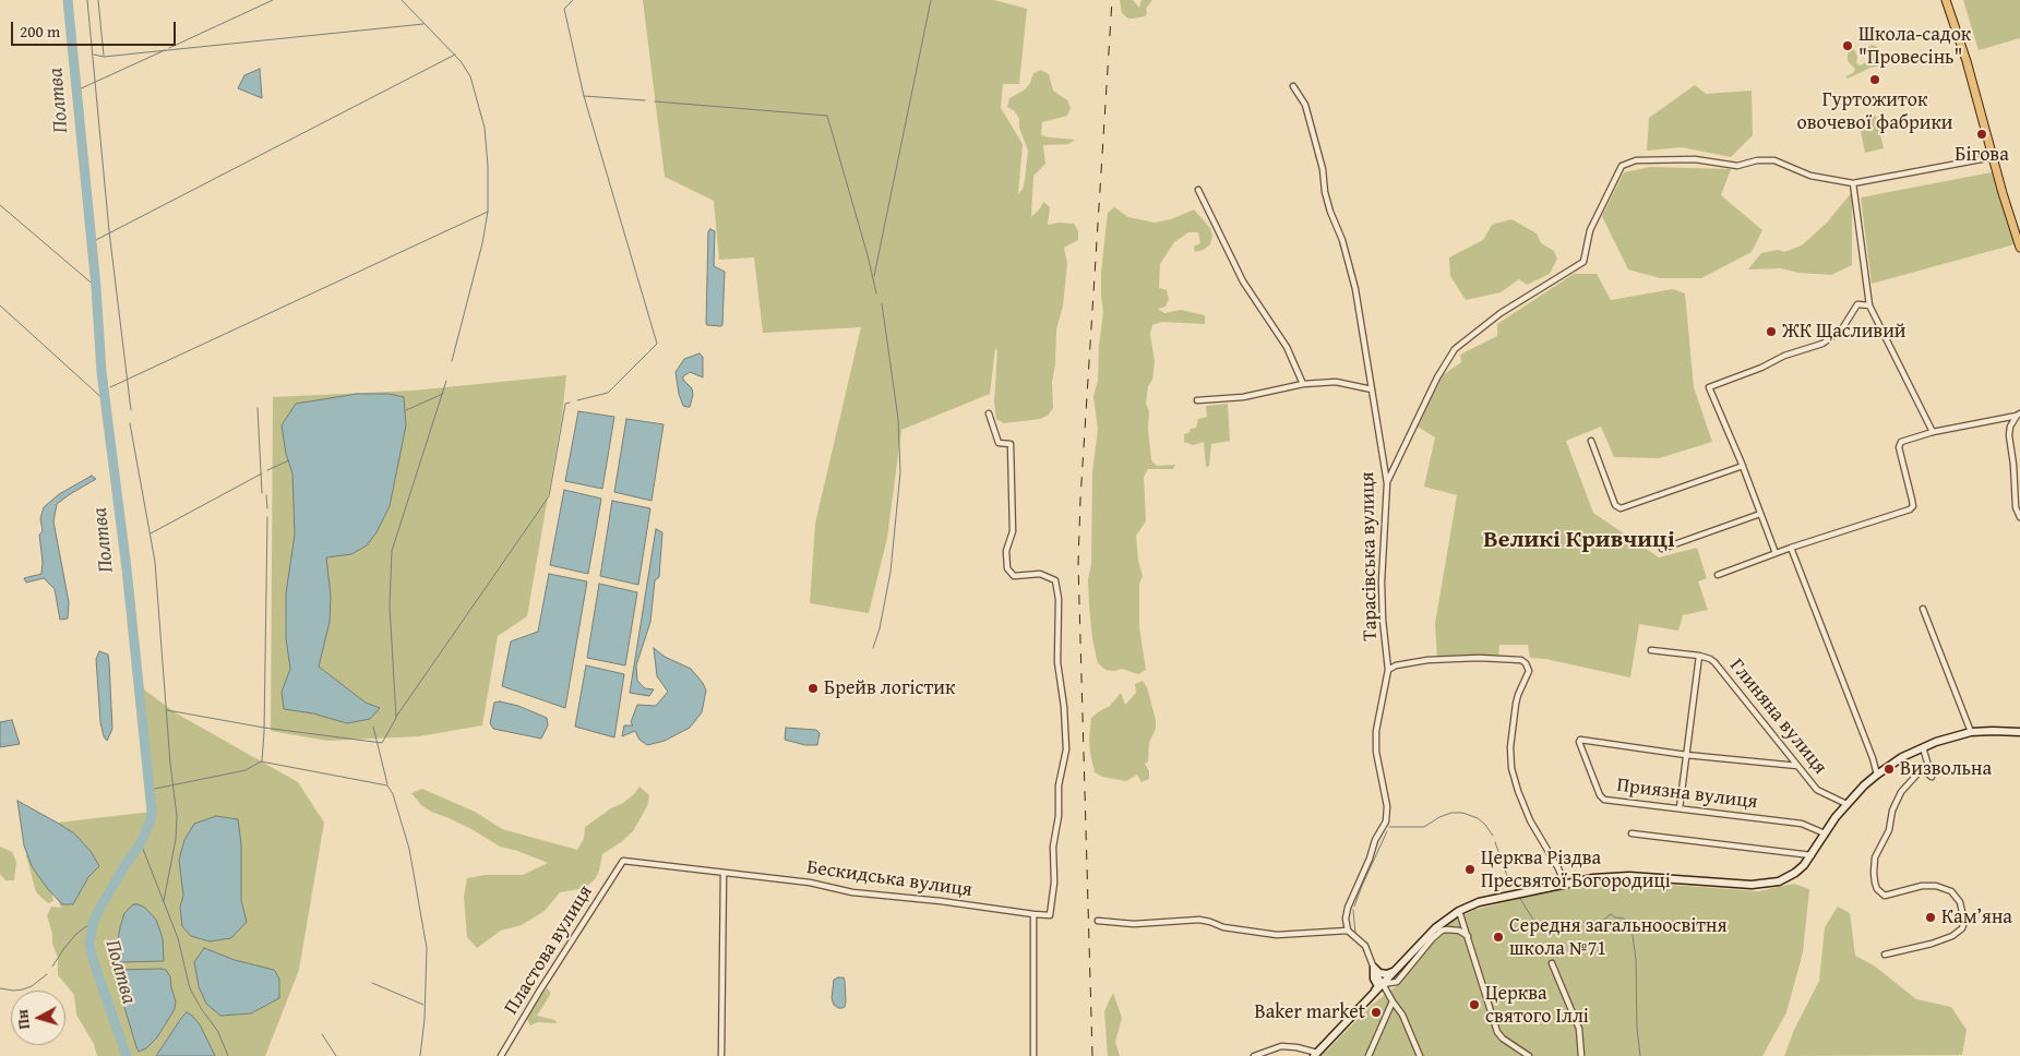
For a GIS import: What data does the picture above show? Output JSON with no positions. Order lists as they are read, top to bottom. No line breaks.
{"streets":{"street":["Тарасівська вулиця","Глиняна вулиця","Приязна вулиця","Бескидська вулиця","Пластова вулиця"]},"crossings":[["Бескидська вулиця","Пластова вулиця"]],"districts":["Великі Кривчиці"],"water":["Полтва"],"places":["Школа-садок \"Провесінь\"","Гуртожиток овочевої фабрики","Бігова","ЖК Щасливий","Брейв логістик","Визвольна","Церква Різдва Пресвятої Богородиці","Кам’яна","Середня загальноосвітня школа №71","Церква святого Іллі","Baker market"],"scale_bar":"200 m","north":"left"}
